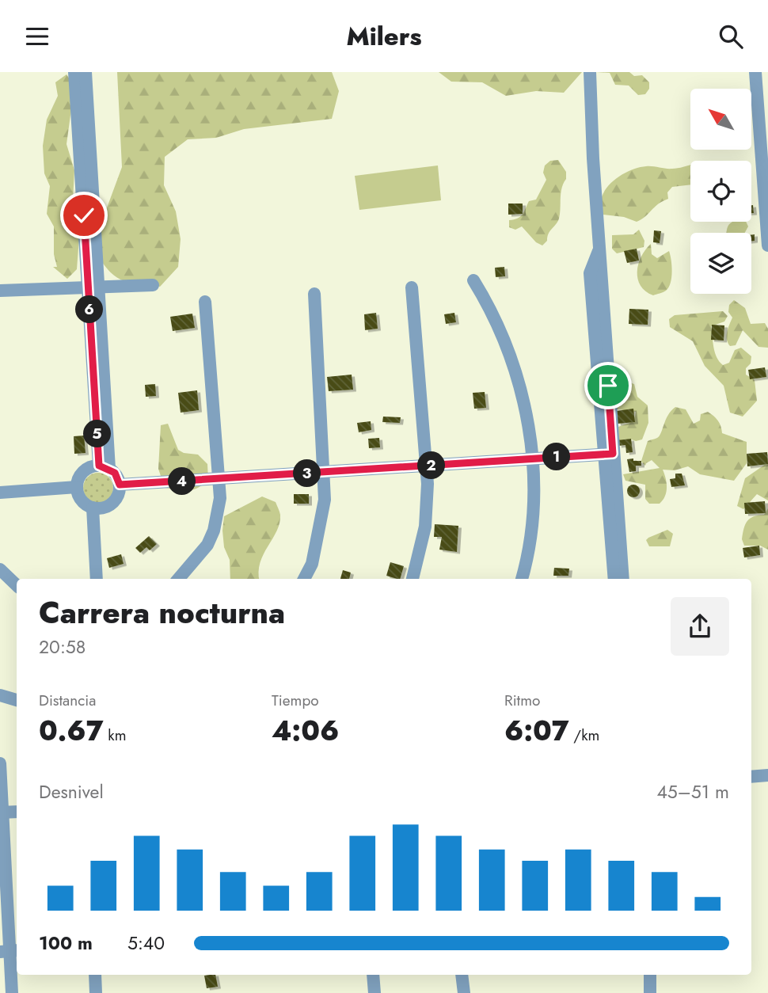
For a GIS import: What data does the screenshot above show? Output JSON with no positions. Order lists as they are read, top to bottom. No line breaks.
{"north":"top left","page":{"header":"Milers","pins":["6","5","1","2","3","4"],"heading":["Carrera nocturna","20:58"],"stats":[["Distancia","0.67 km"],["Tiempo","4:06"],["Ritmo","6:07 /km"]],"chart":["Desnivel","45–51 m"],"list":[{"name":"100 m","note":"5:40"}]}}
